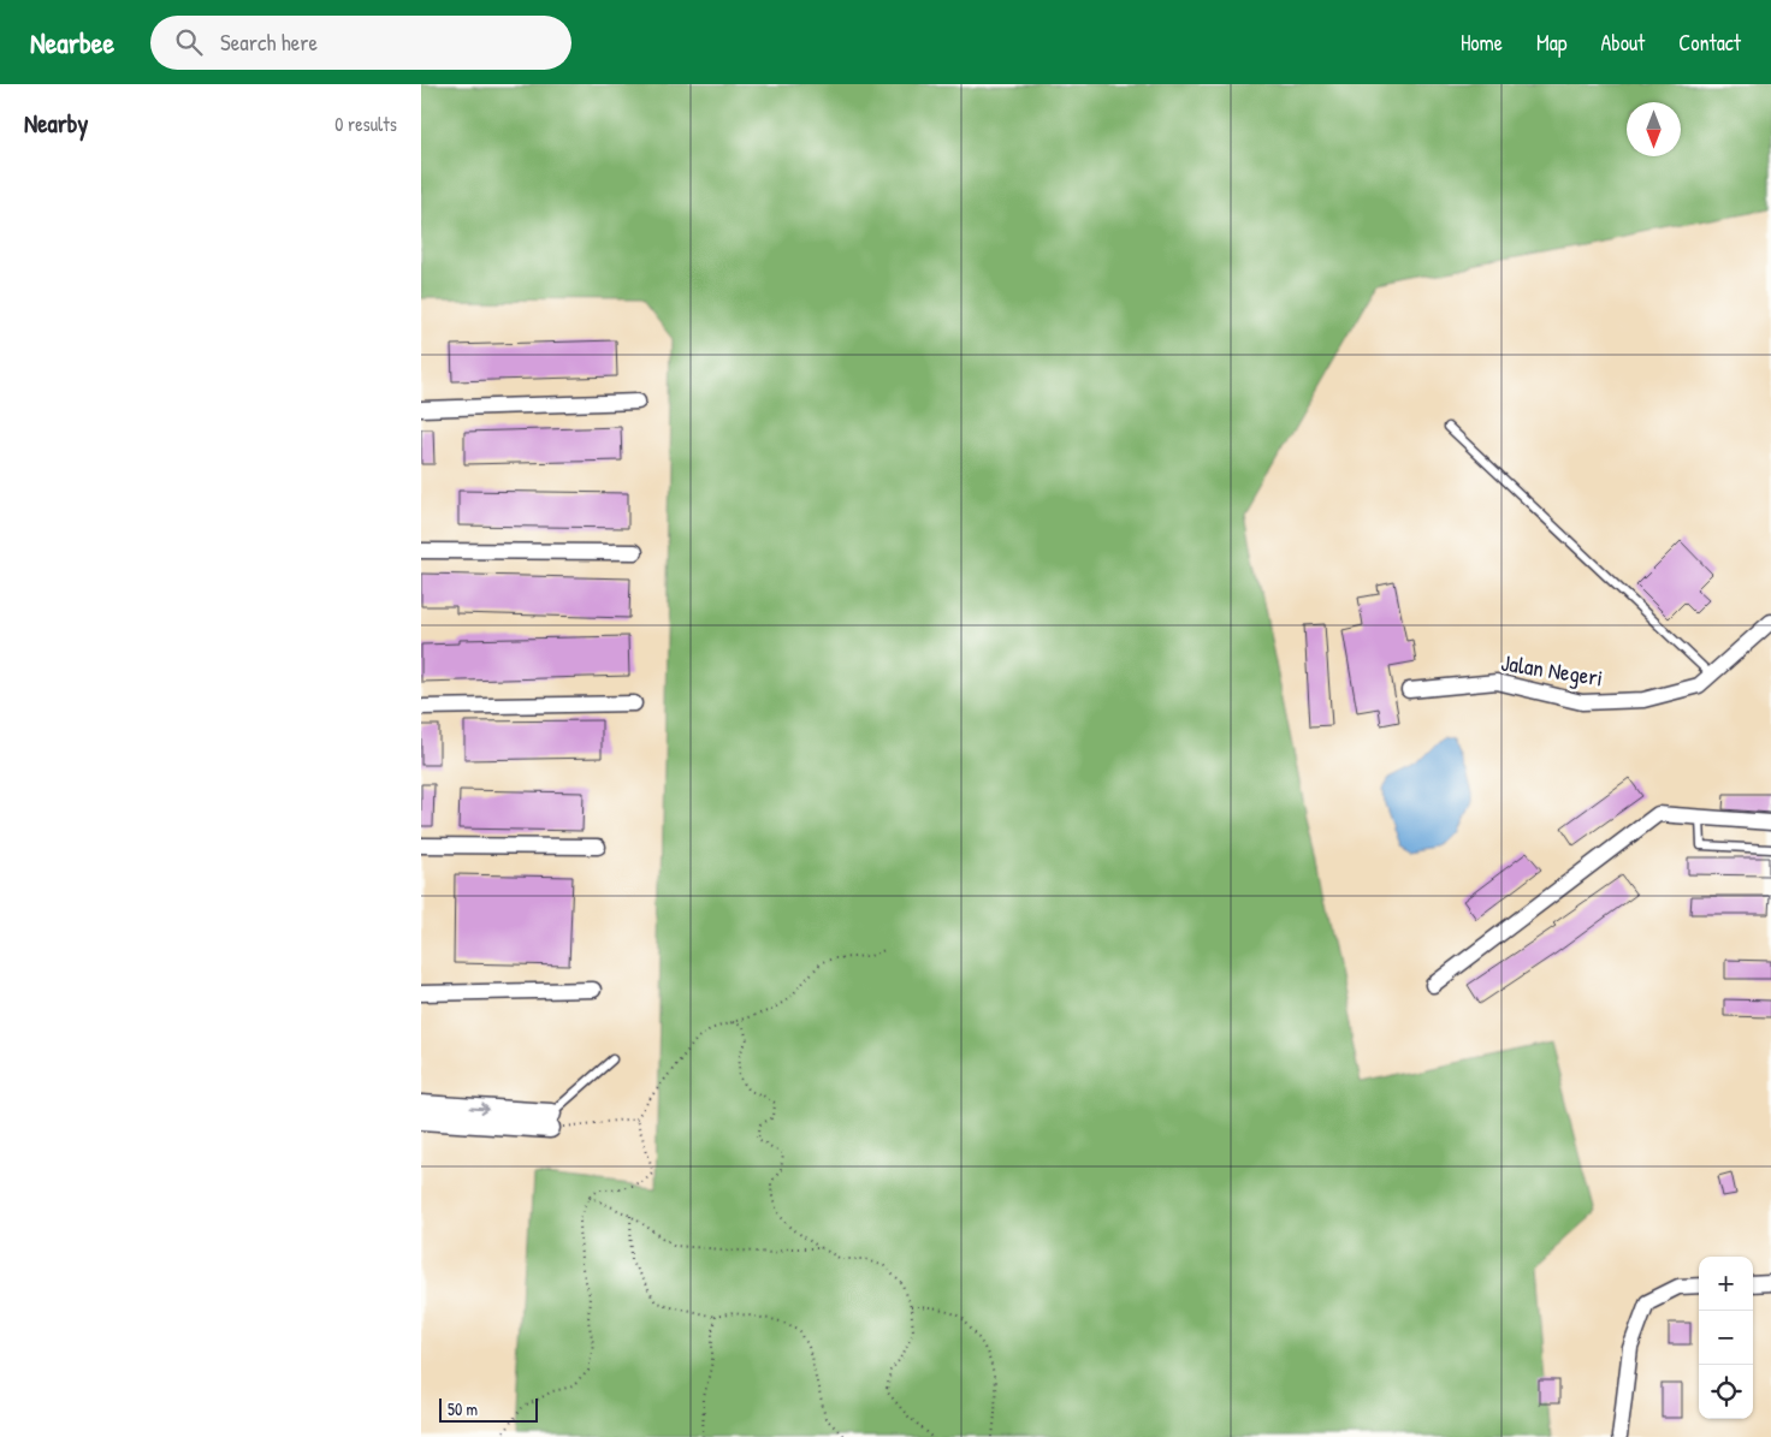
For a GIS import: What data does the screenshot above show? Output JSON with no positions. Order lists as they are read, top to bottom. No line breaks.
{"streets":{"street":["Jalan Negeri"]},"scale_bar":"50 m","north":"bottom","page":{"header":"Nearbee","search":"Search here","nav":["Home","Map","About","Contact"],"heading":["Nearby","0 results"],"map_buttons":["+","−"],"scale":"50 m"}}
